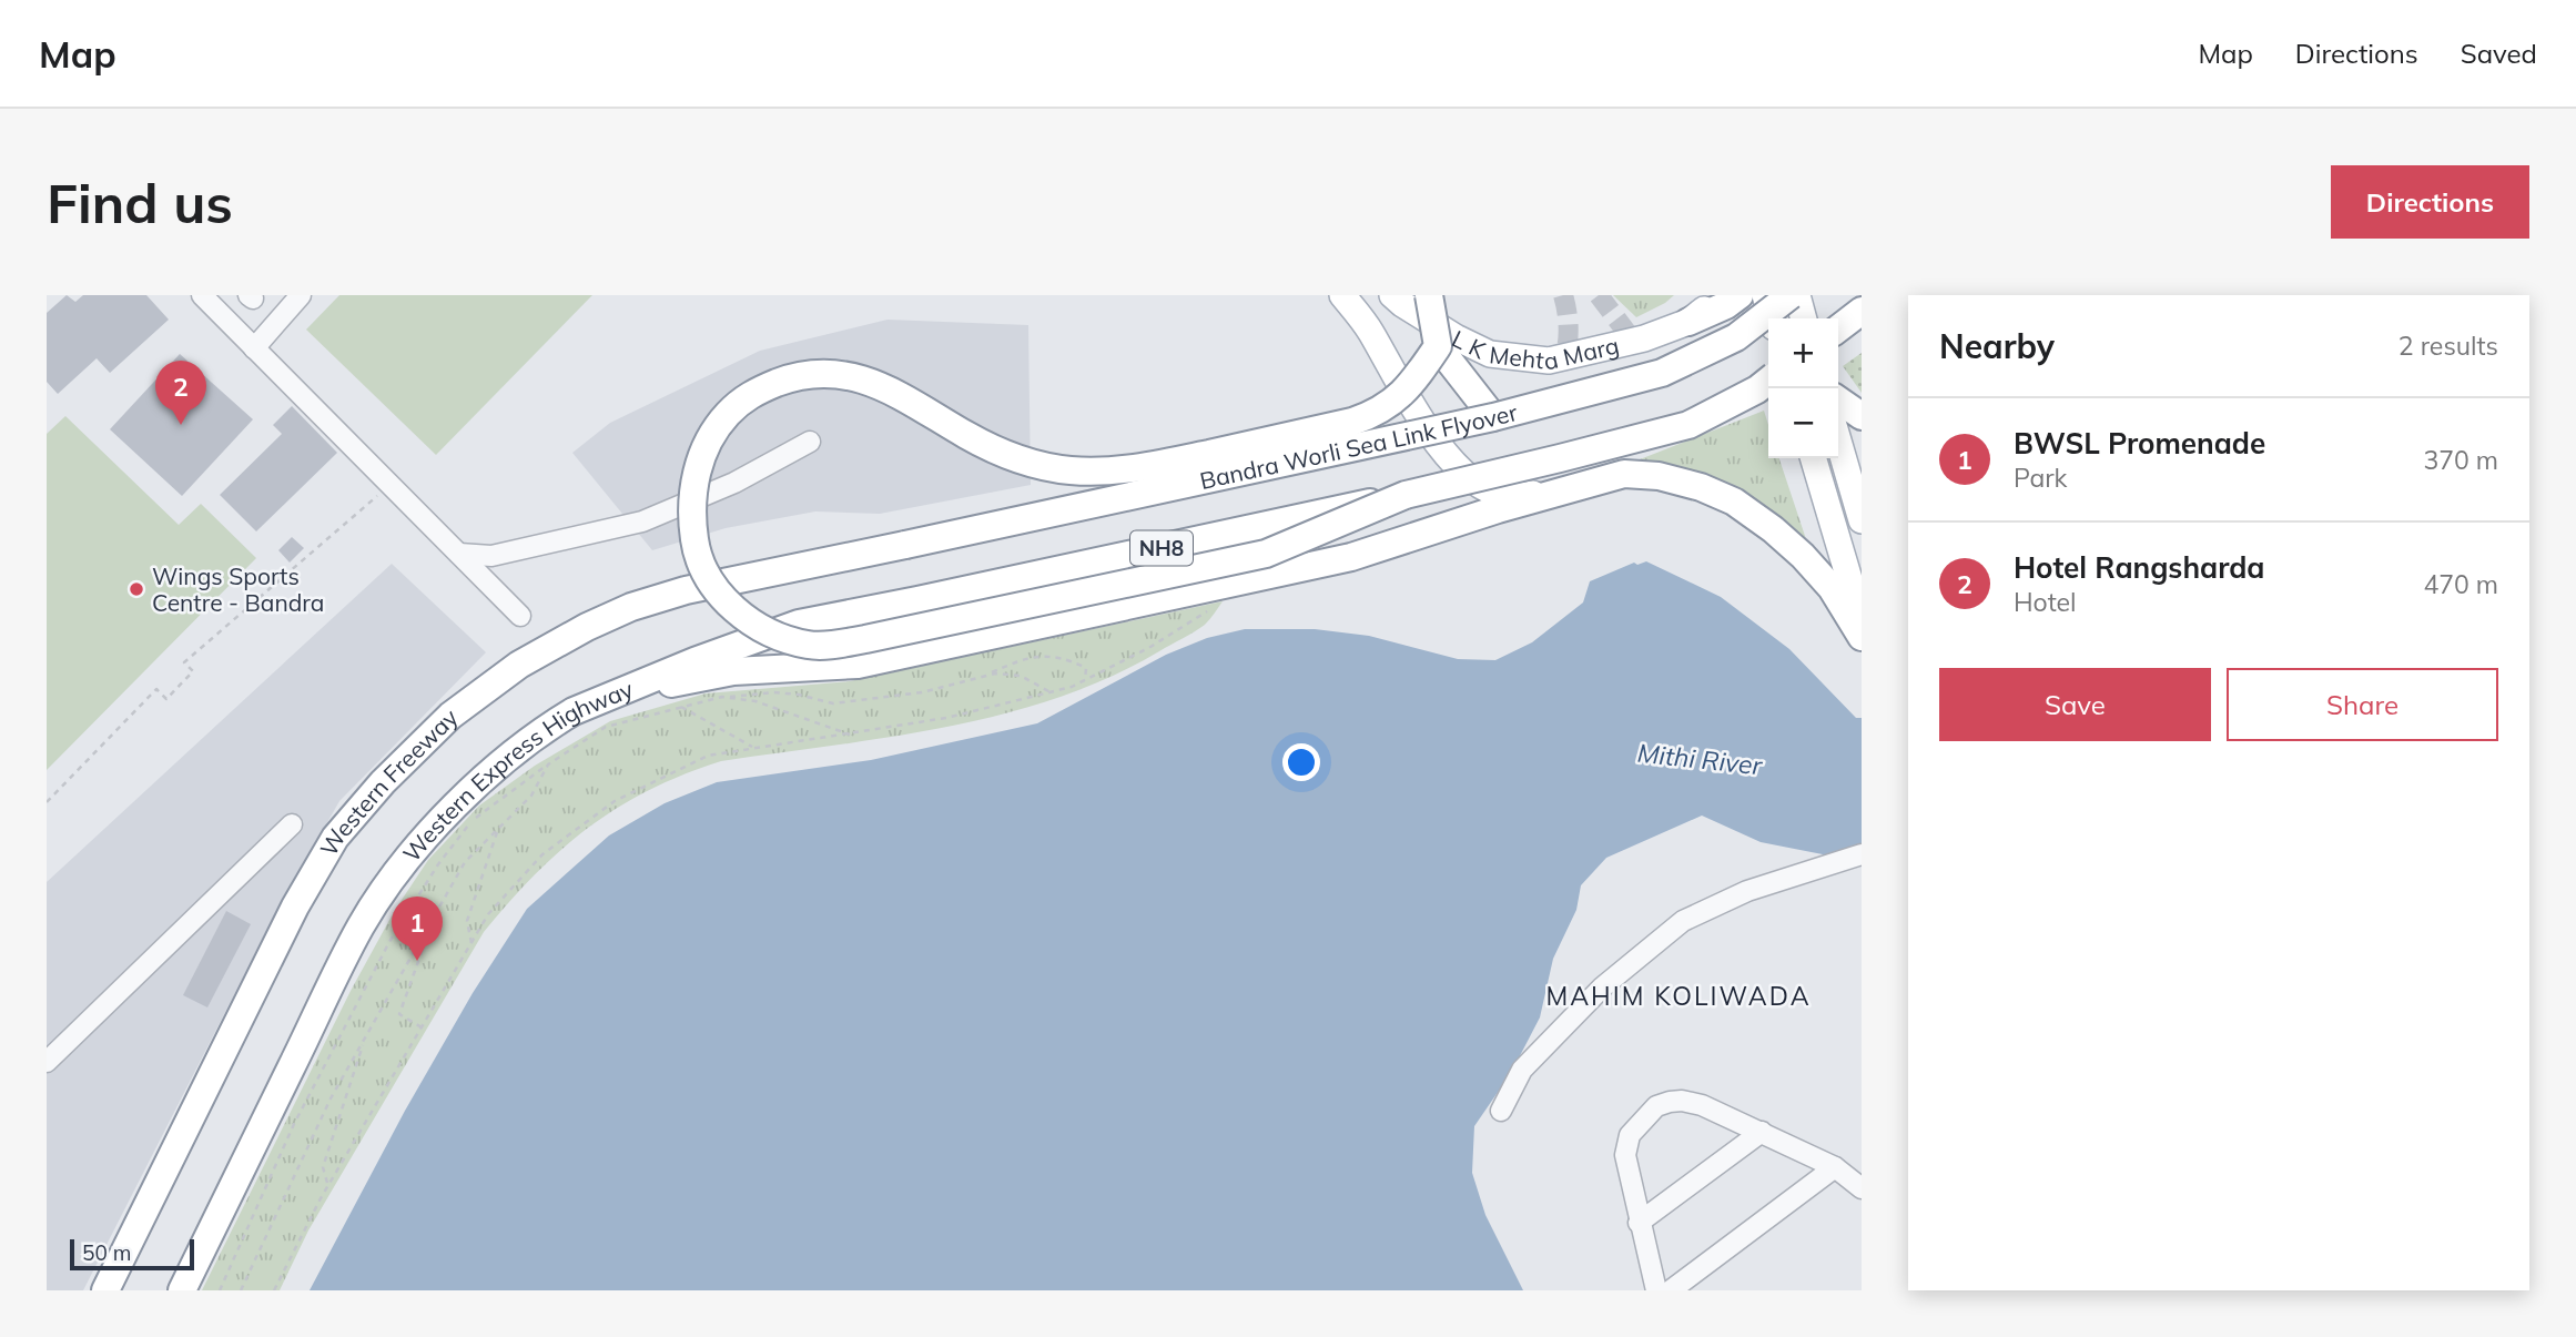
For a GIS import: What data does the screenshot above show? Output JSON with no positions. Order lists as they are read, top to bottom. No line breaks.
{"streets":{"highway":["Bandra Worli Sea Link Flyover","NH8","Western Express Highway","Western Freeway"],"main road":["L K Mehta Marg"]},"crossings":[["Bandra Worli Sea Link Flyover","Western Freeway"]],"districts":["MAHIM KOLIWADA"],"water":["Mithi River"],"places":["Wings Sports Centre - Bandra"],"scale_bar":"50 m","page":{"header":"Map","nav":["Map","Directions","Saved"],"buttons":["Directions",["Save","Share"]],"title":"Find us","heading":["Nearby","2 results"],"map_buttons":["+","−"],"pins":["2","1"],"list":[{"mark":"1","name":"BWSL Promenade","note":"Park","value":"370 m"},{"mark":"2","name":"Hotel Rangsharda","note":"Hotel","value":"470 m"}],"scale":"50 m"}}
